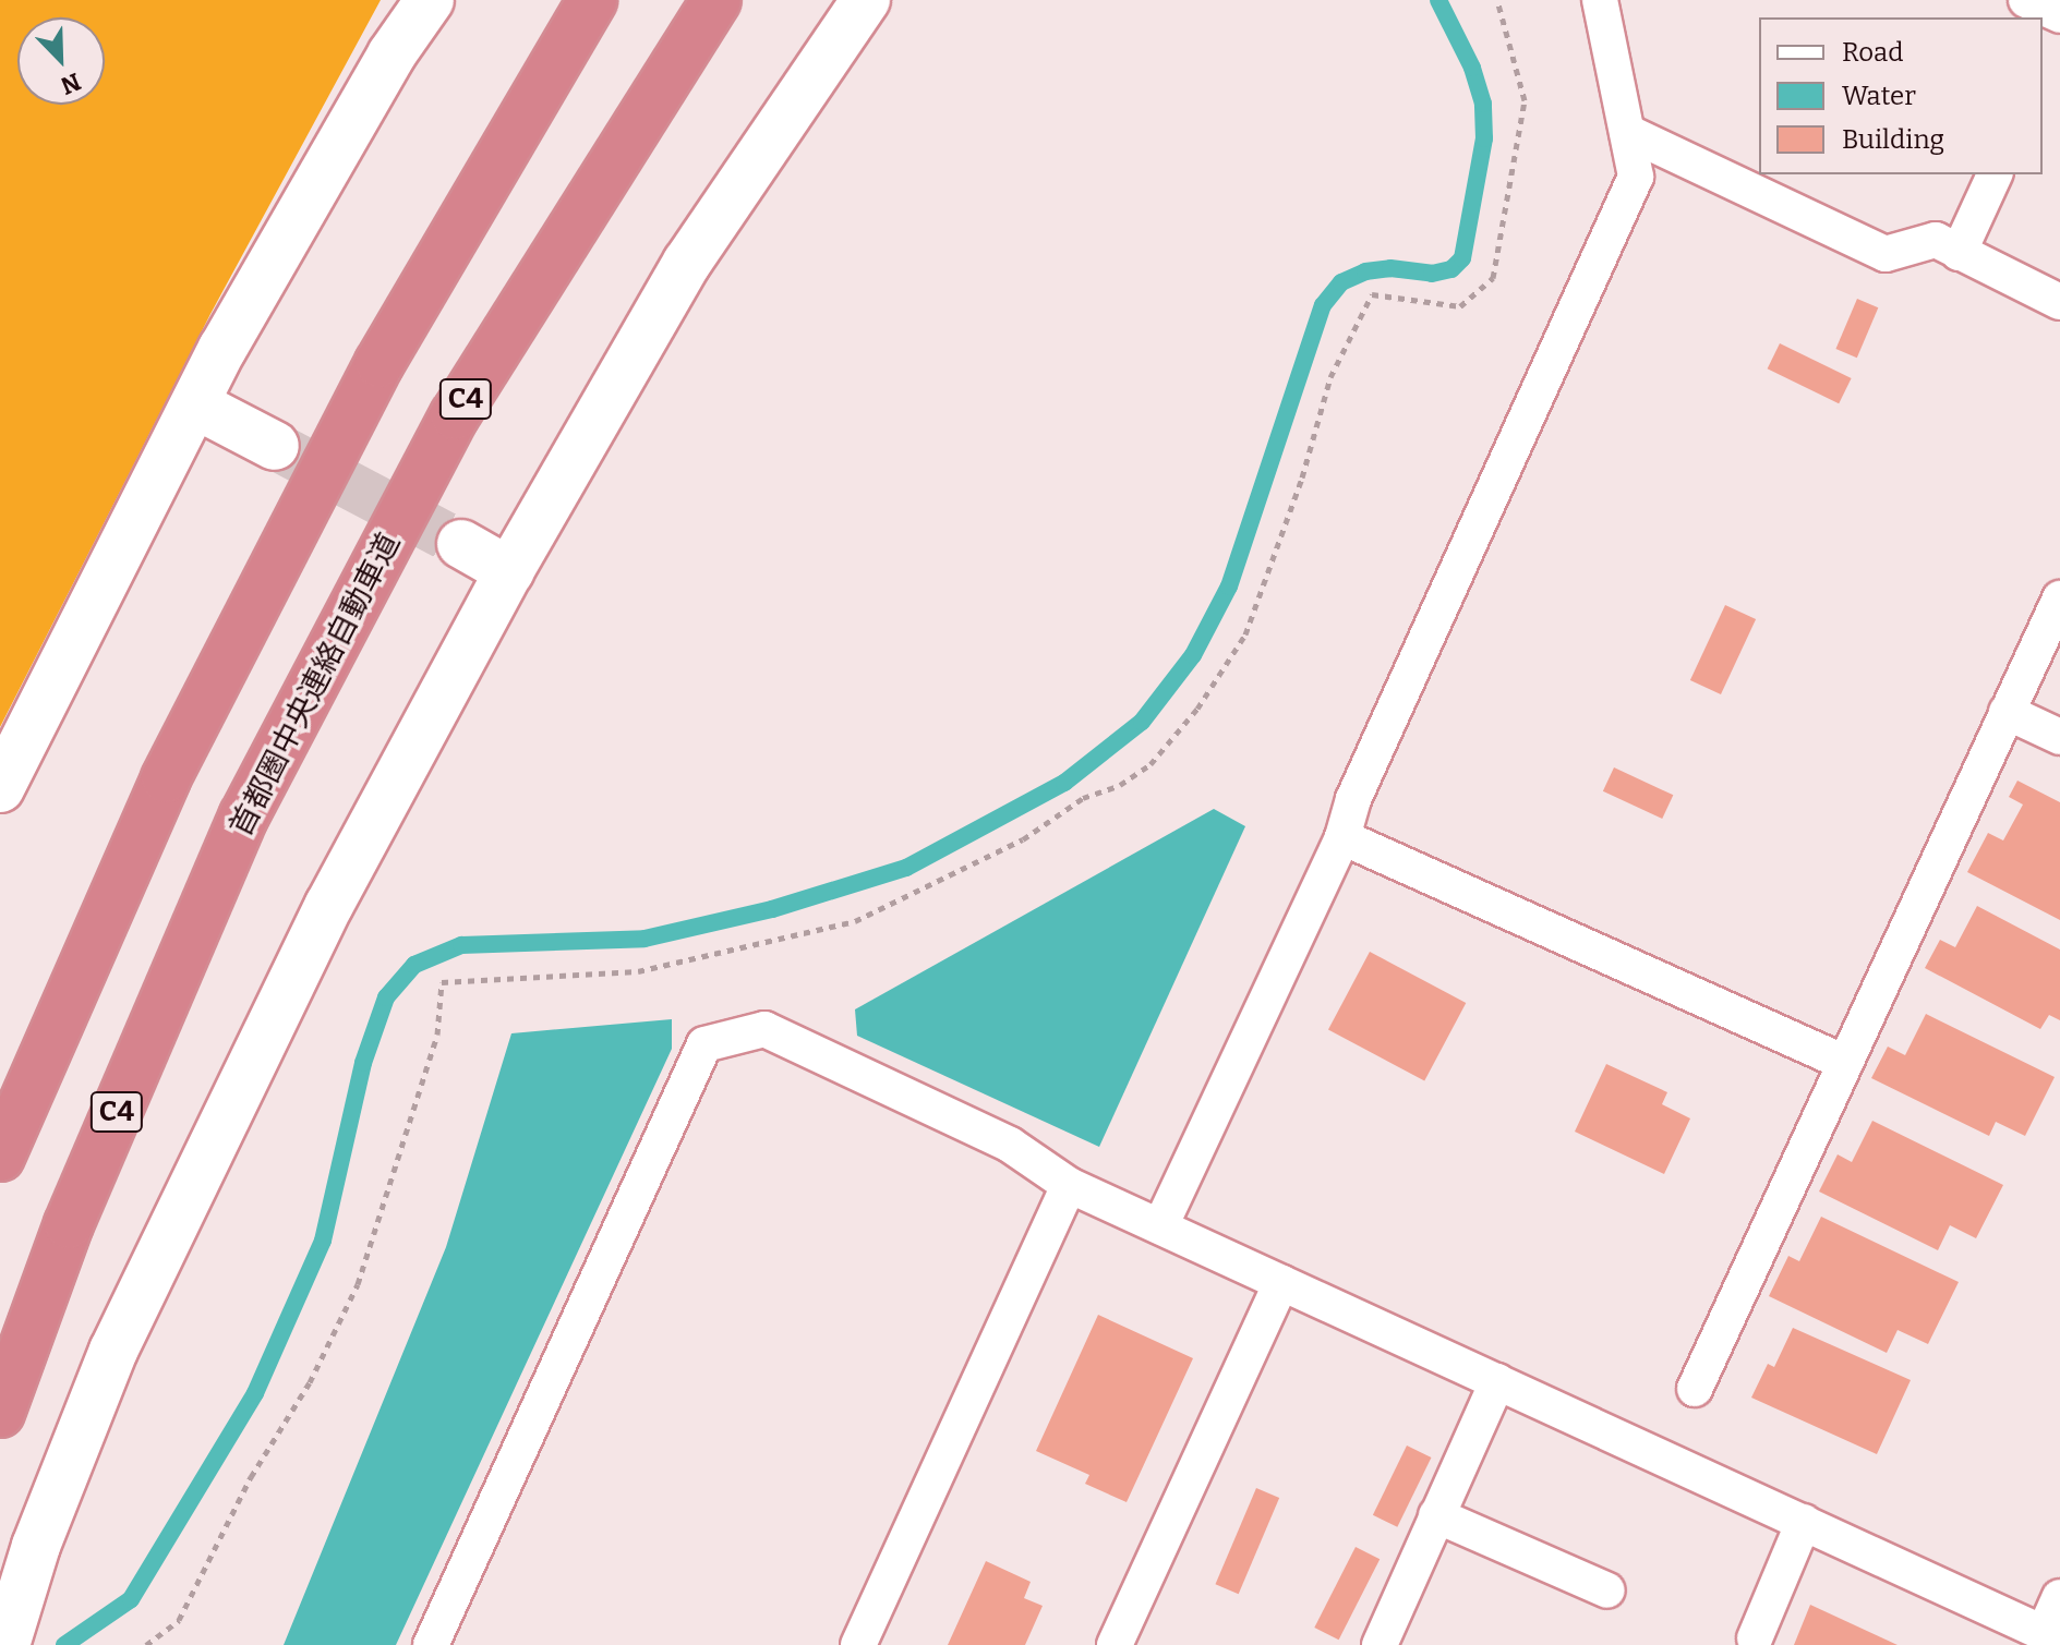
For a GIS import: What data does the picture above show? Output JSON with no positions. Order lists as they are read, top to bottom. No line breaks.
{"streets":{"highway":["C4","首都圏中央連絡自動車道"]},"legend":["Road","Water","Building"],"north":"bottom right"}
